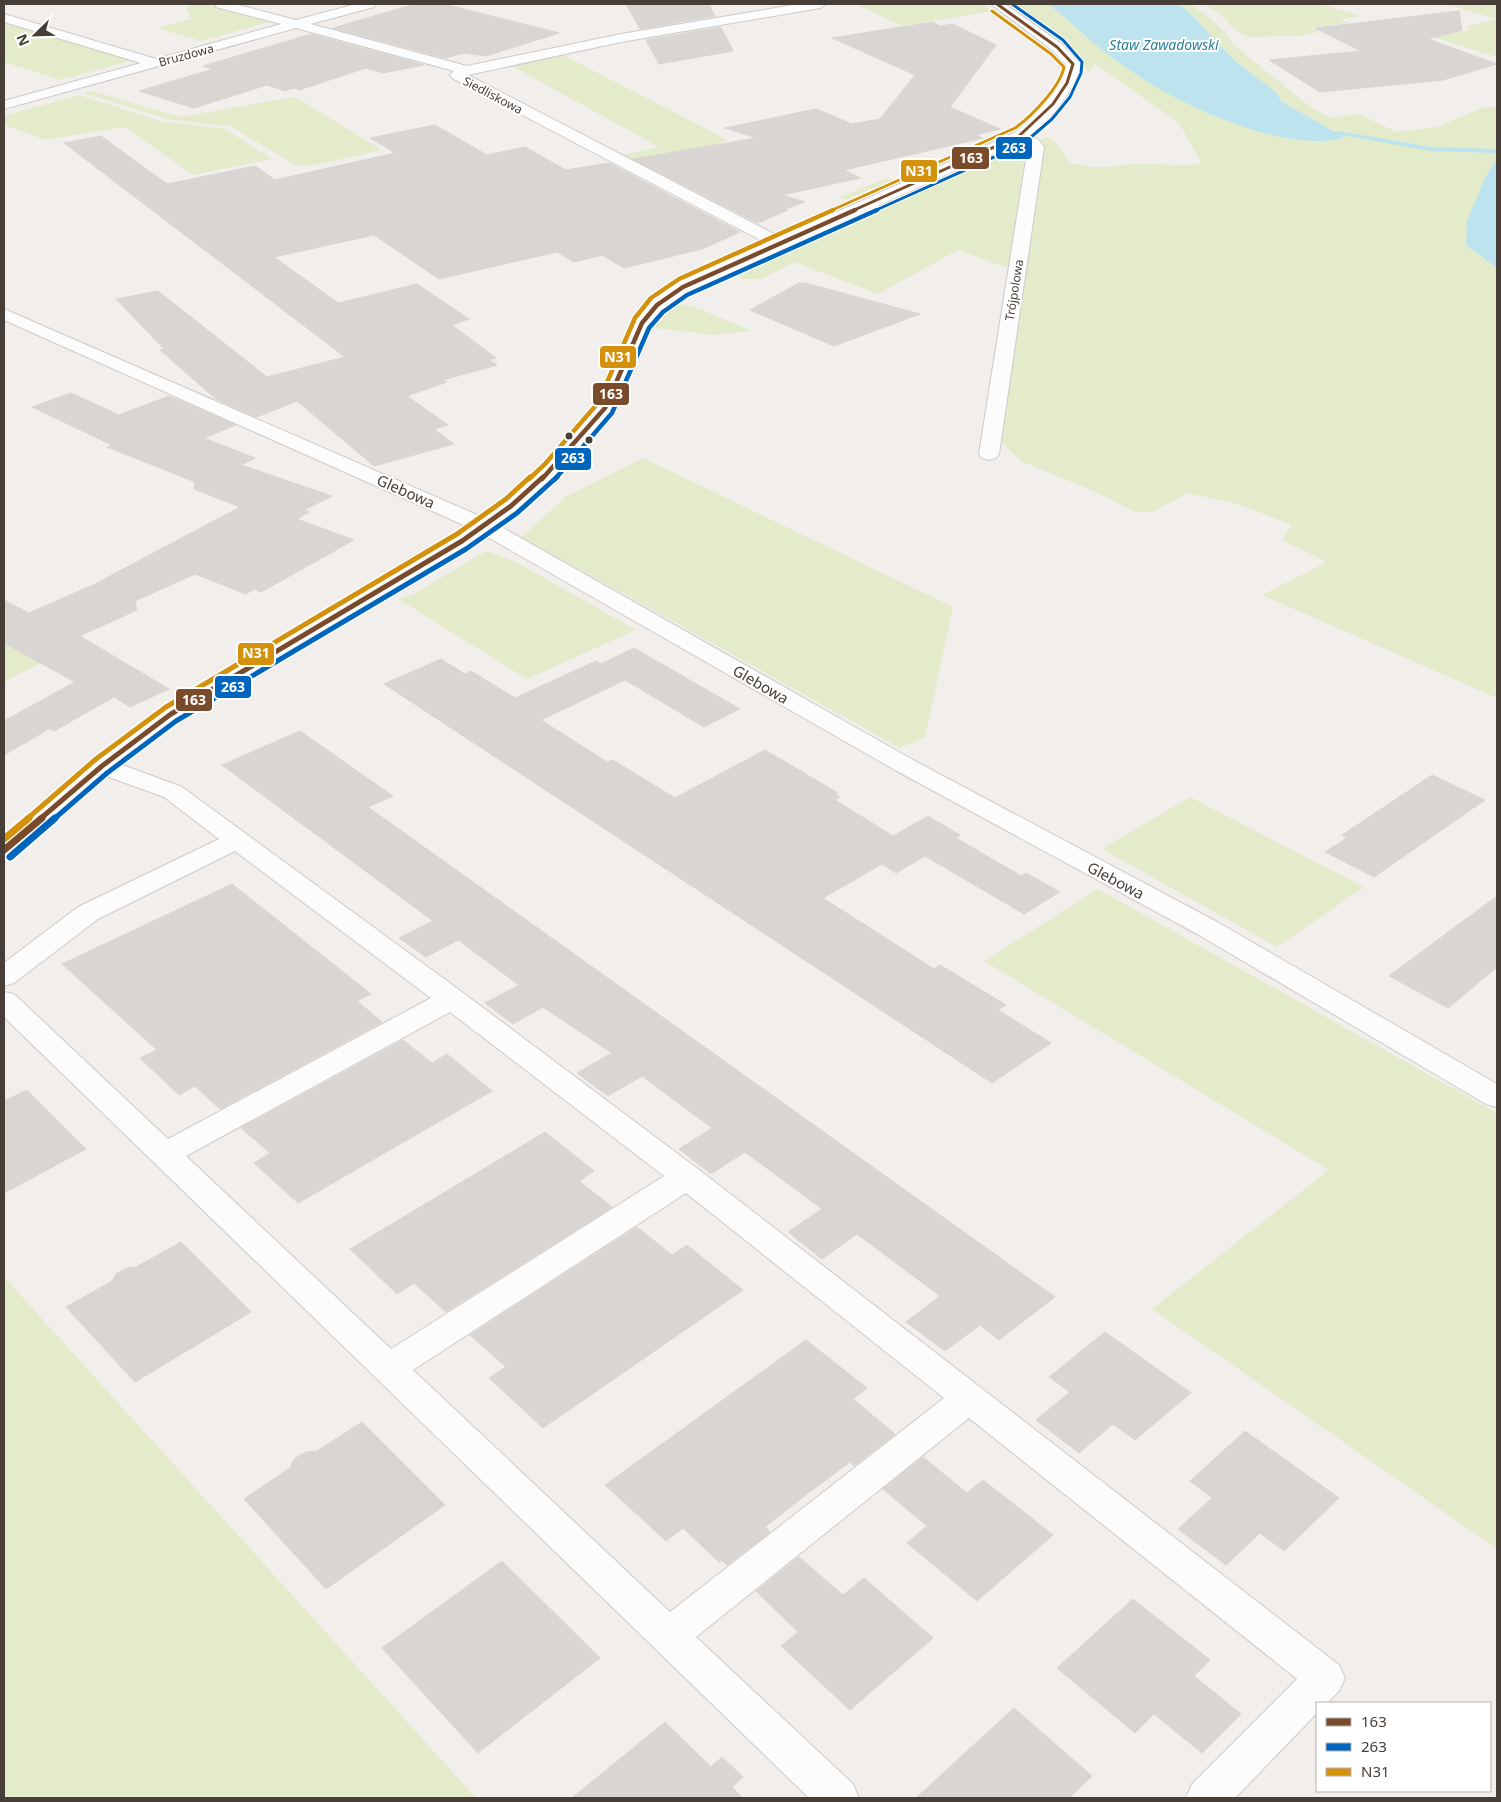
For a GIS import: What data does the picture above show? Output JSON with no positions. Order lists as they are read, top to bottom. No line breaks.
{"streets":{"street":["Bruzdowa","Siedliskowa","Trójpolowa","Glebowa"]},"water":["Staw Zawadowski"],"lines":["transit line 163","transit line 263","transit line N31"],"legend":["163","263","N31"],"north":"bottom left"}
